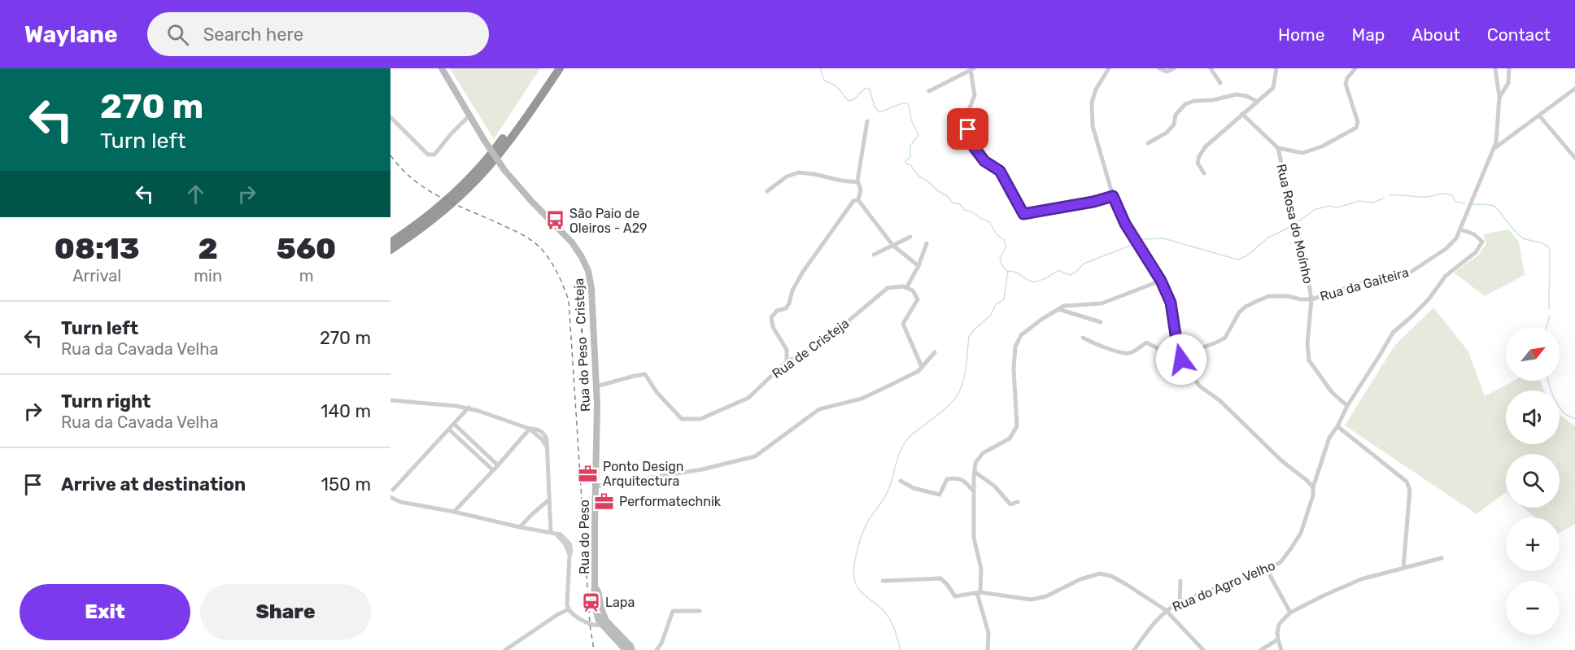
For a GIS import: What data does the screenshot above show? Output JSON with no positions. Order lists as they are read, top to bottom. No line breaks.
{"streets":{"main road":["Rua do Peso - Cristeja","Rua do Peso"],"street":["Rua Rosa do Moínho","Rua da Gaiteira","Rua de Cristeja","Rua do Agro Velho"]},"crossings":[["Rua Rosa do Moínho","Rua da Gaiteira"],["Rua Rosa do Moínho","Rua do Agro Velho"],["Rua da Gaiteira","Rua do Agro Velho"],["Rua do Peso - Cristeja","Rua de Cristeja"],["Rua do Peso - Cristeja","Rua do Peso"]],"places":{"bus stop":["São Paio de Oleiros - A29"],"office":["Ponto Design Arquitectura","Performatechnik"],"station":["Lapa"]},"north":"top right","page":{"header":"Waylane","search":"Search here","nav":["Home","Map","About","Contact"],"turn":["270 m","Turn left"],"eta":["08:13","Arrival","2","min","560","m"],"list":[{"name":"Turn left","note":"Rua da Cavada Velha","value":"270 m"},{"name":"Turn right","note":"Rua da Cavada Velha","value":"140 m"},{"name":"Arrive at destination","value":"150 m"}],"map_buttons":["+","−"],"buttons":["Exit","Share"]}}
